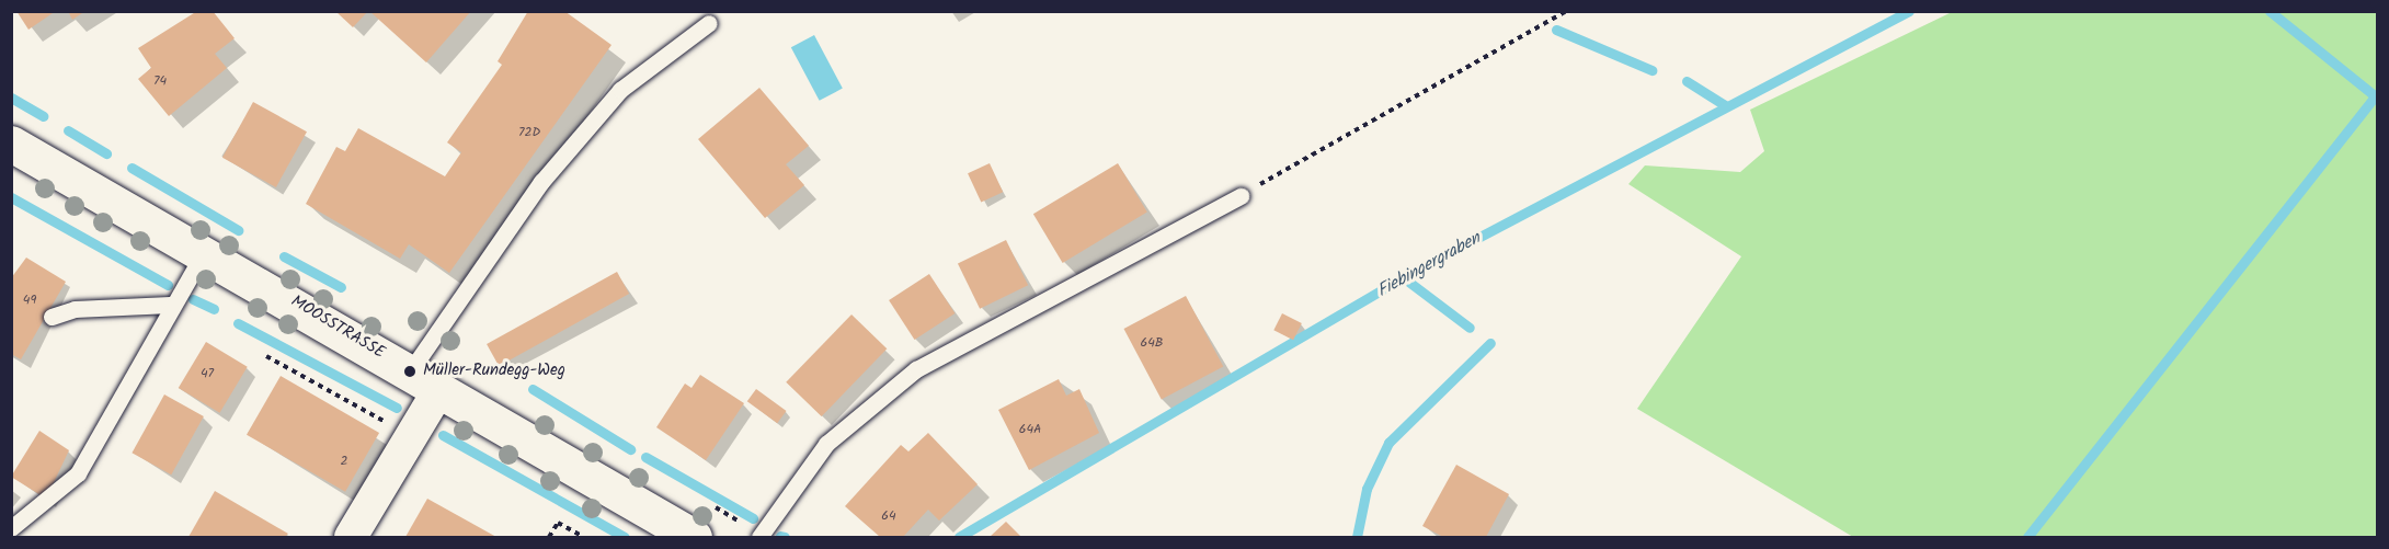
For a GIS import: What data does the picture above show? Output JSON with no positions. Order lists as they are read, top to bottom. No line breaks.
{"streets":{"street":["MOOSSTRASSE"]},"water":["Fiebingergraben"],"places":["Müller-Rundegg-Weg"],"house_numbers":["74","72D","49","64B","47","64A","2","64"]}
